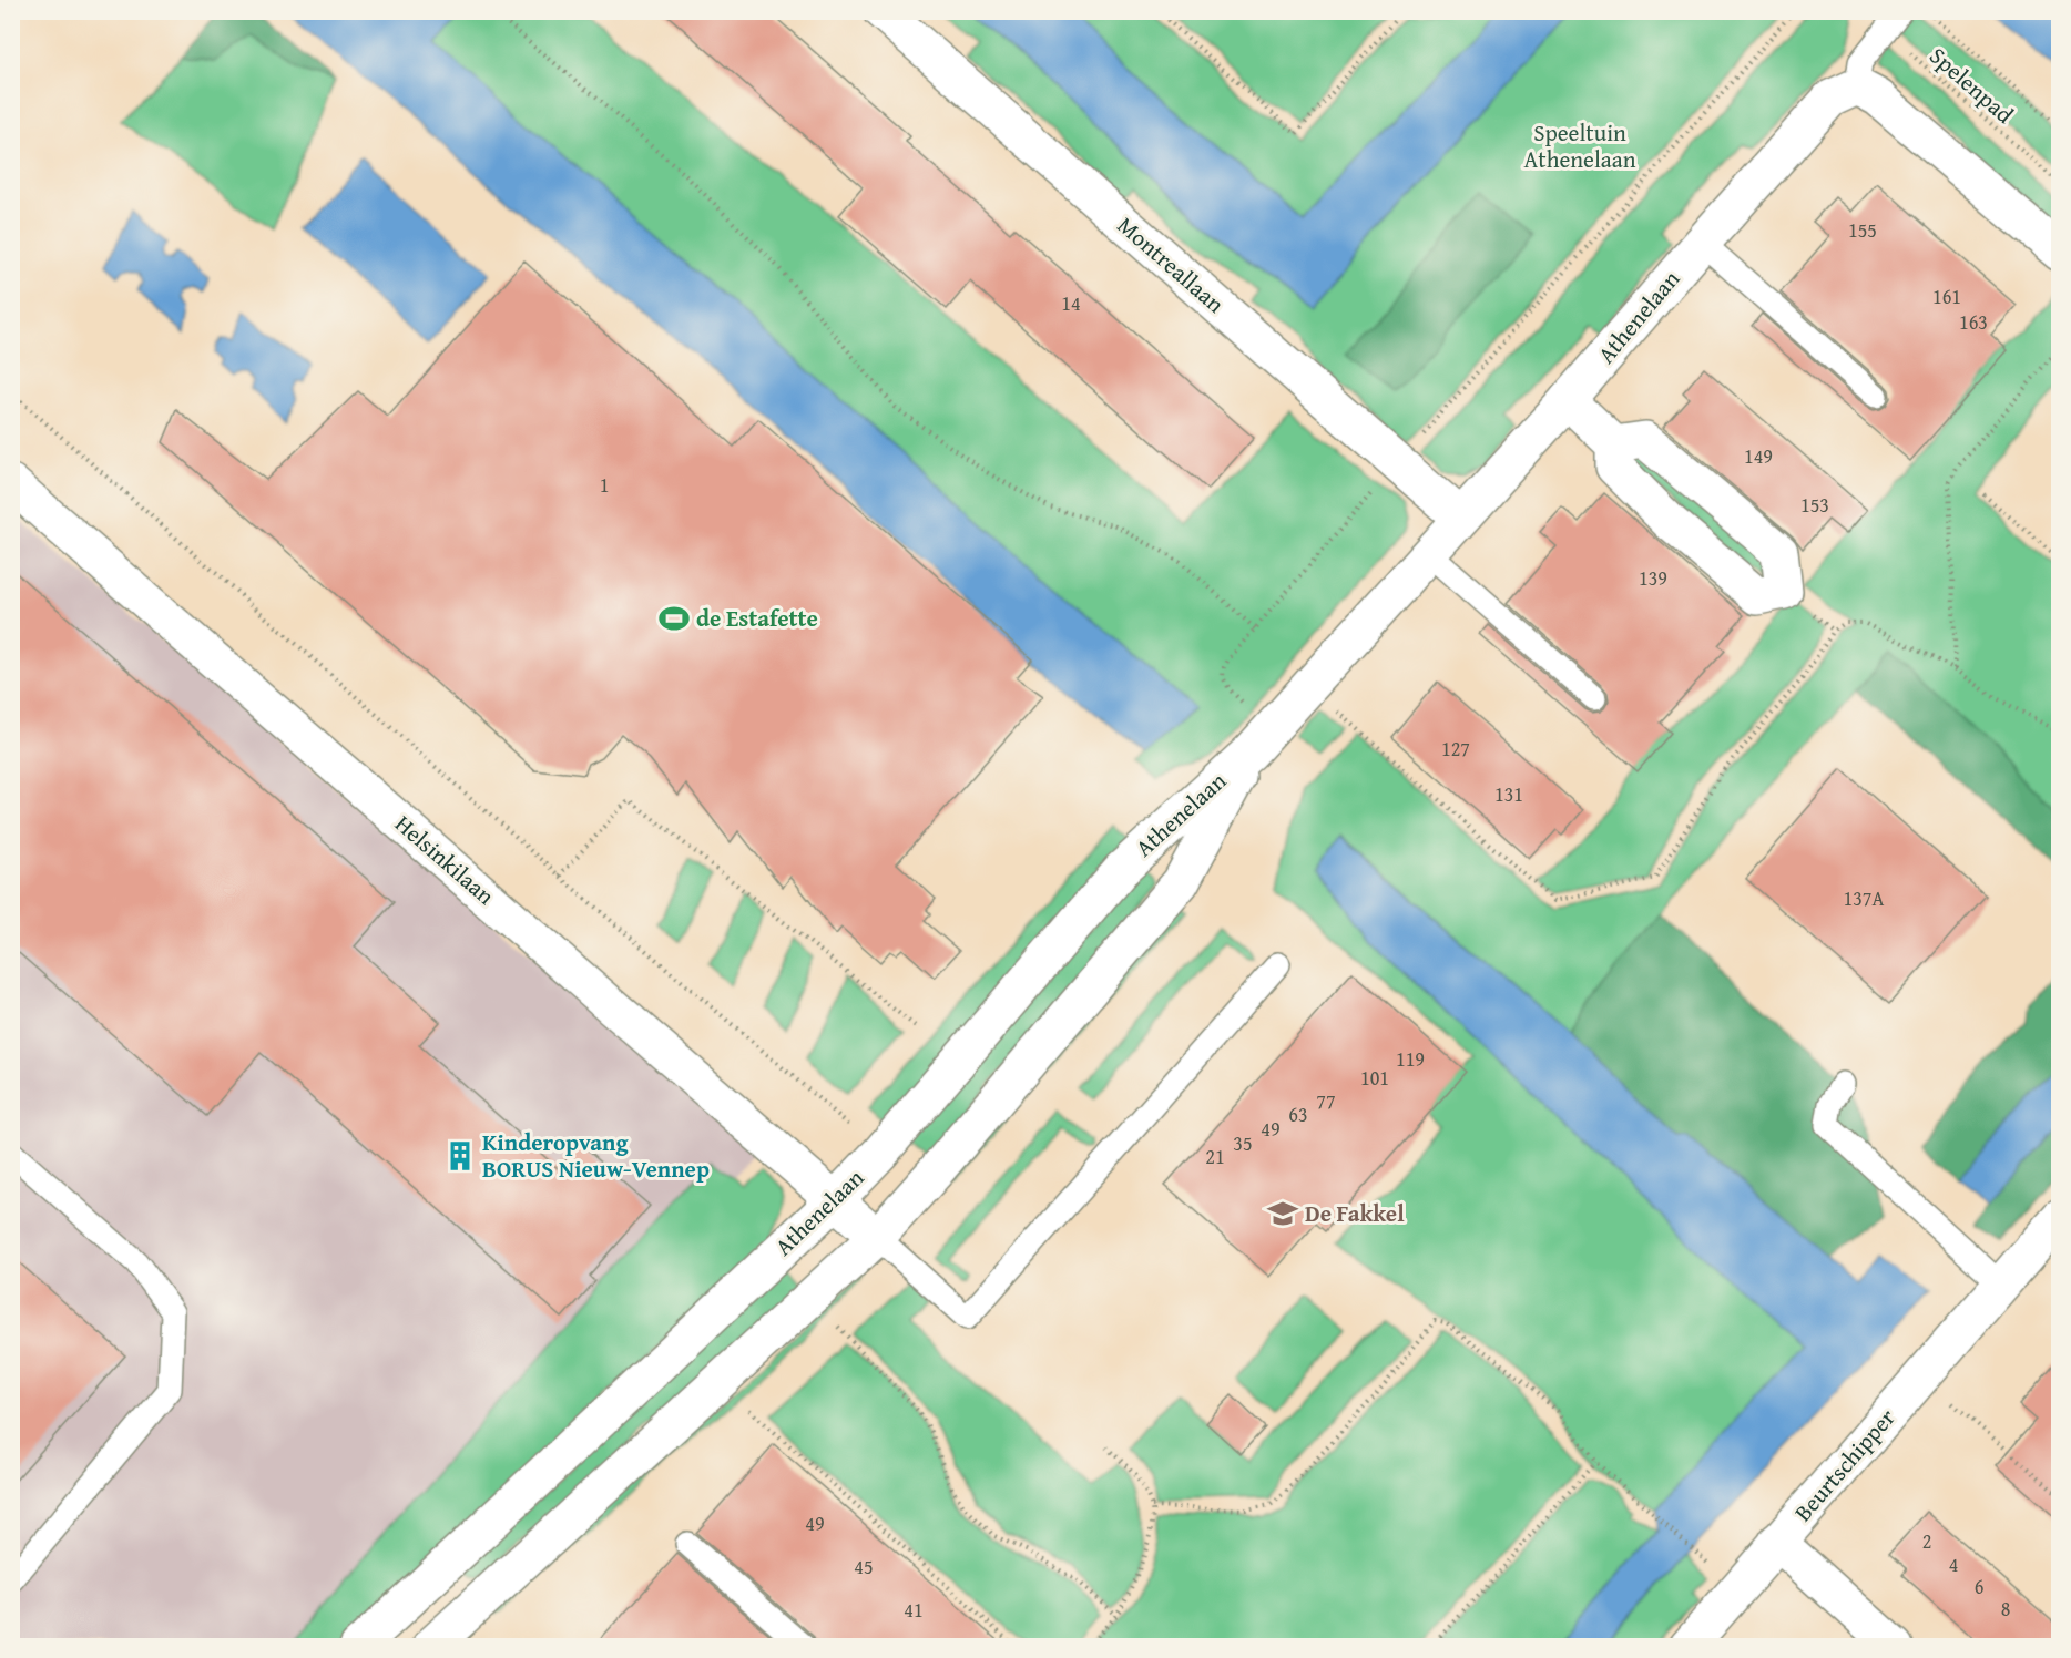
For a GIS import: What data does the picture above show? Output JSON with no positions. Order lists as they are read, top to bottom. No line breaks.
{"streets":{"street":["Montreallaan","Athenelaan","Helsinkilaan","Beurtschipper"],"path":["Spelenpad"]},"crossings":[["Montreallaan","Athenelaan"],["Athenelaan","Helsinkilaan"]],"parks":["Speeltuin Athenelaan"],"places":{"sports":["de Estafette"],"building":["Kinderopvang BORUS Nieuw-Vennep"],"school or university":["De Fakkel"]},"house_numbers":["155","161","14","163","149","1","153","139","127","131","137A","119","101","77","63","49","35","21","49","2","4","45","6","8","41"]}
